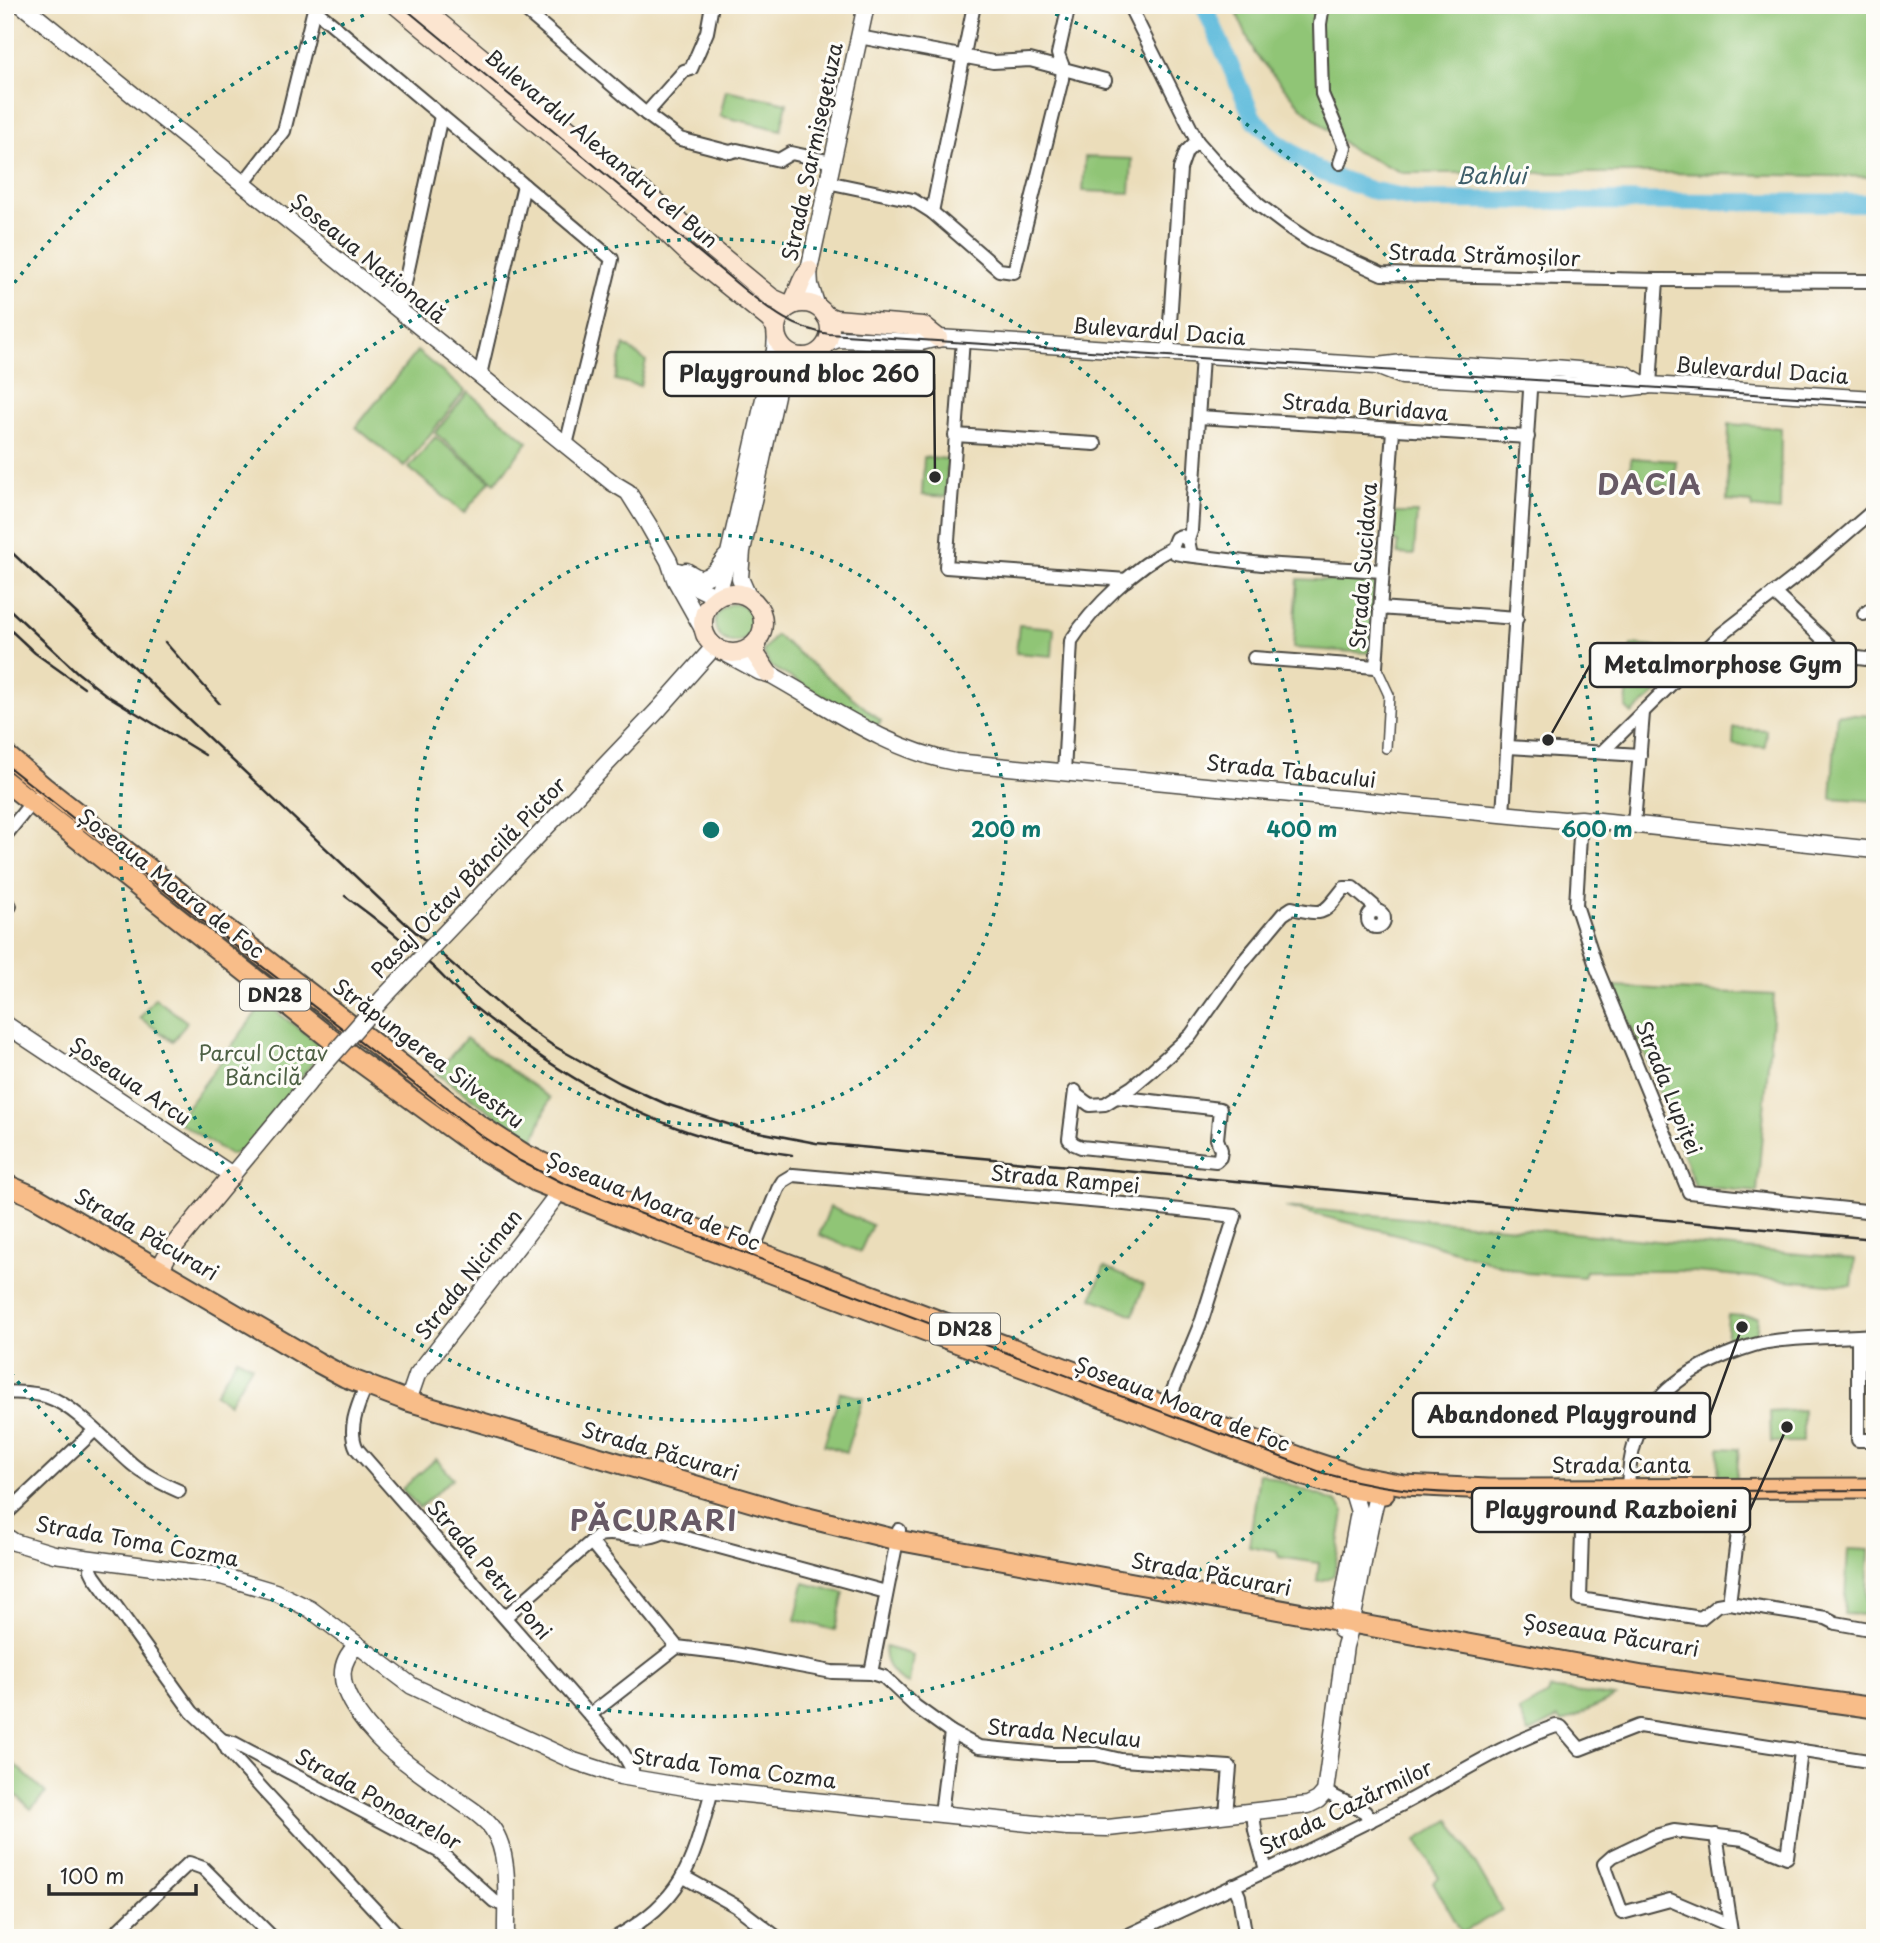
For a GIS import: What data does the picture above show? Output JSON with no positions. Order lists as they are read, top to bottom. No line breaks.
{"streets":{"main road":["Bulevardul Alexandru cel Bun","Șoseaua Moara de Foc","DN28","Străpungerea Silvestru","Strada Păcurari","Strada Canta","Șoseaua Păcurari"],"street":["Strada Sarmisegetuza","Strada Strămoșilor","Șoseaua Națională","Bulevardul Dacia","Strada Buridava","Strada Sucidava","Strada Tabacului","Pasaj Octav Băncilă Pictor","Șoseaua Arcu","Strada Lupiței","Strada Rampei","Strada Niciman","Strada Toma Cozma","Strada Petru Poni","Strada Neculau","Strada Ponoarelor","Strada Cazărmilor"]},"crossings":[["Bulevardul Alexandru cel Bun","Strada Sarmisegetuza"],["Bulevardul Alexandru cel Bun","Bulevardul Dacia"],["Strada Sarmisegetuza","Bulevardul Dacia"],["Șoseaua Națională","Strada Tabacului"],["Șoseaua Națională","Pasaj Octav Băncilă Pictor"],["Strada Buridava","Strada Sucidava"],["Strada Tabacului","Pasaj Octav Băncilă Pictor"],["Strada Tabacului","Strada Lupiței"],["Pasaj Octav Băncilă Pictor","Șoseaua Arcu"],["Șoseaua Moara de Foc","Străpungerea Silvestru"],["Șoseaua Moara de Foc","Strada Rampei"],["Șoseaua Moara de Foc","Strada Niciman"],["Șoseaua Moara de Foc","Strada Canta"],["Străpungerea Silvestru","Strada Niciman"],["Strada Păcurari","Strada Niciman"],["Strada Păcurari","Strada Petru Poni"],["Strada Păcurari","Șoseaua Păcurari"],["Strada Toma Cozma","Strada Petru Poni"],["Strada Toma Cozma","Strada Neculau"]],"districts":["DACIA","PĂCURARI"],"water":["Bahlui"],"parks":["Parcul Octav Băncilă"],"places":["Playground bloc 260","Metalmorphose Gym","Abandoned Playground","Playground Razboieni"],"scale_bar":"100 m","rings":["200 m","400 m","600 m"]}
